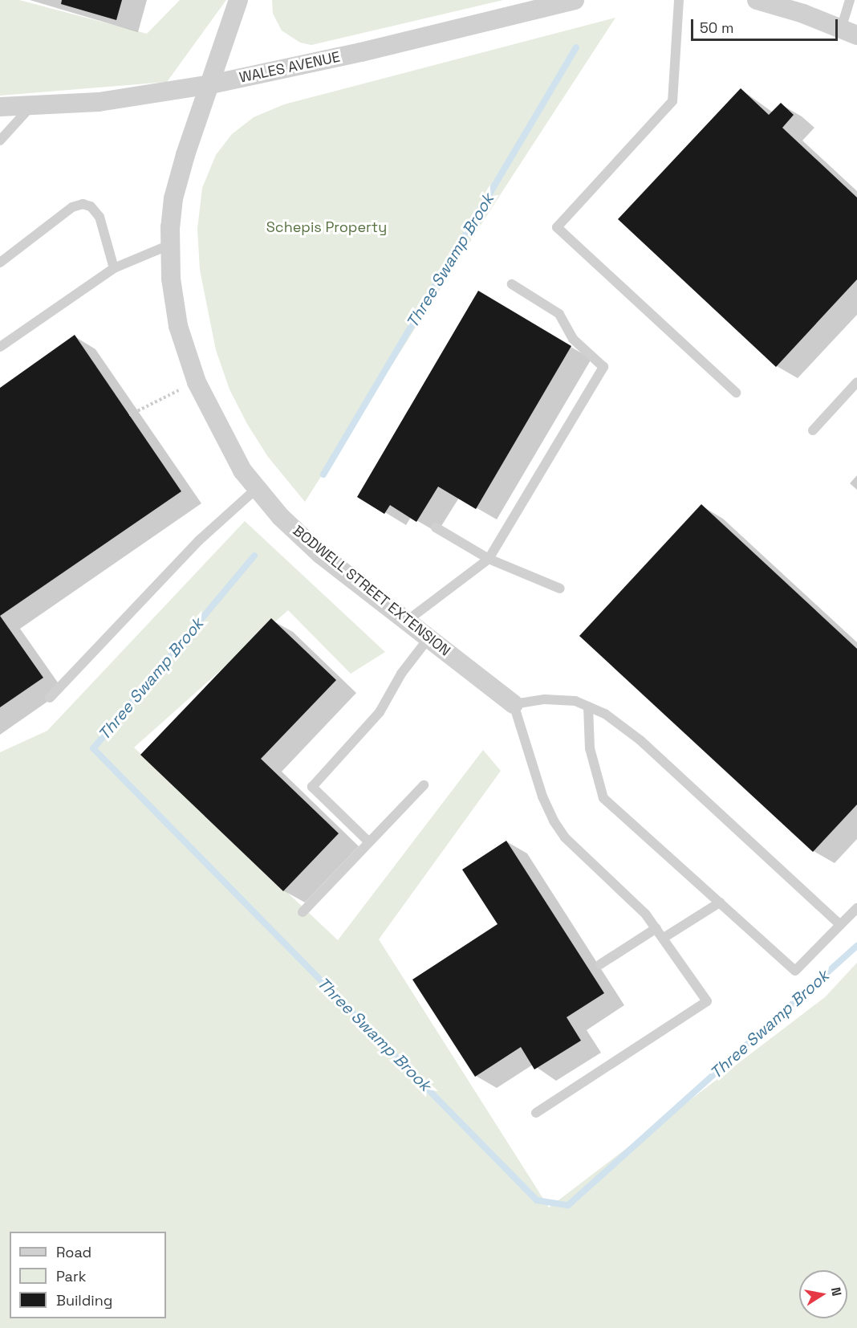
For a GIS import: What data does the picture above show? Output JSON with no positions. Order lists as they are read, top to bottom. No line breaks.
{"streets":{"street":["WALES AVENUE","BODWELL STREET EXTENSION"]},"crossings":[["WALES AVENUE","BODWELL STREET EXTENSION"]],"water":["Three Swamp Brook"],"parks":["Schepis Property"],"legend":["Road","Park","Building"],"scale_bar":"50 m","north":"right"}
